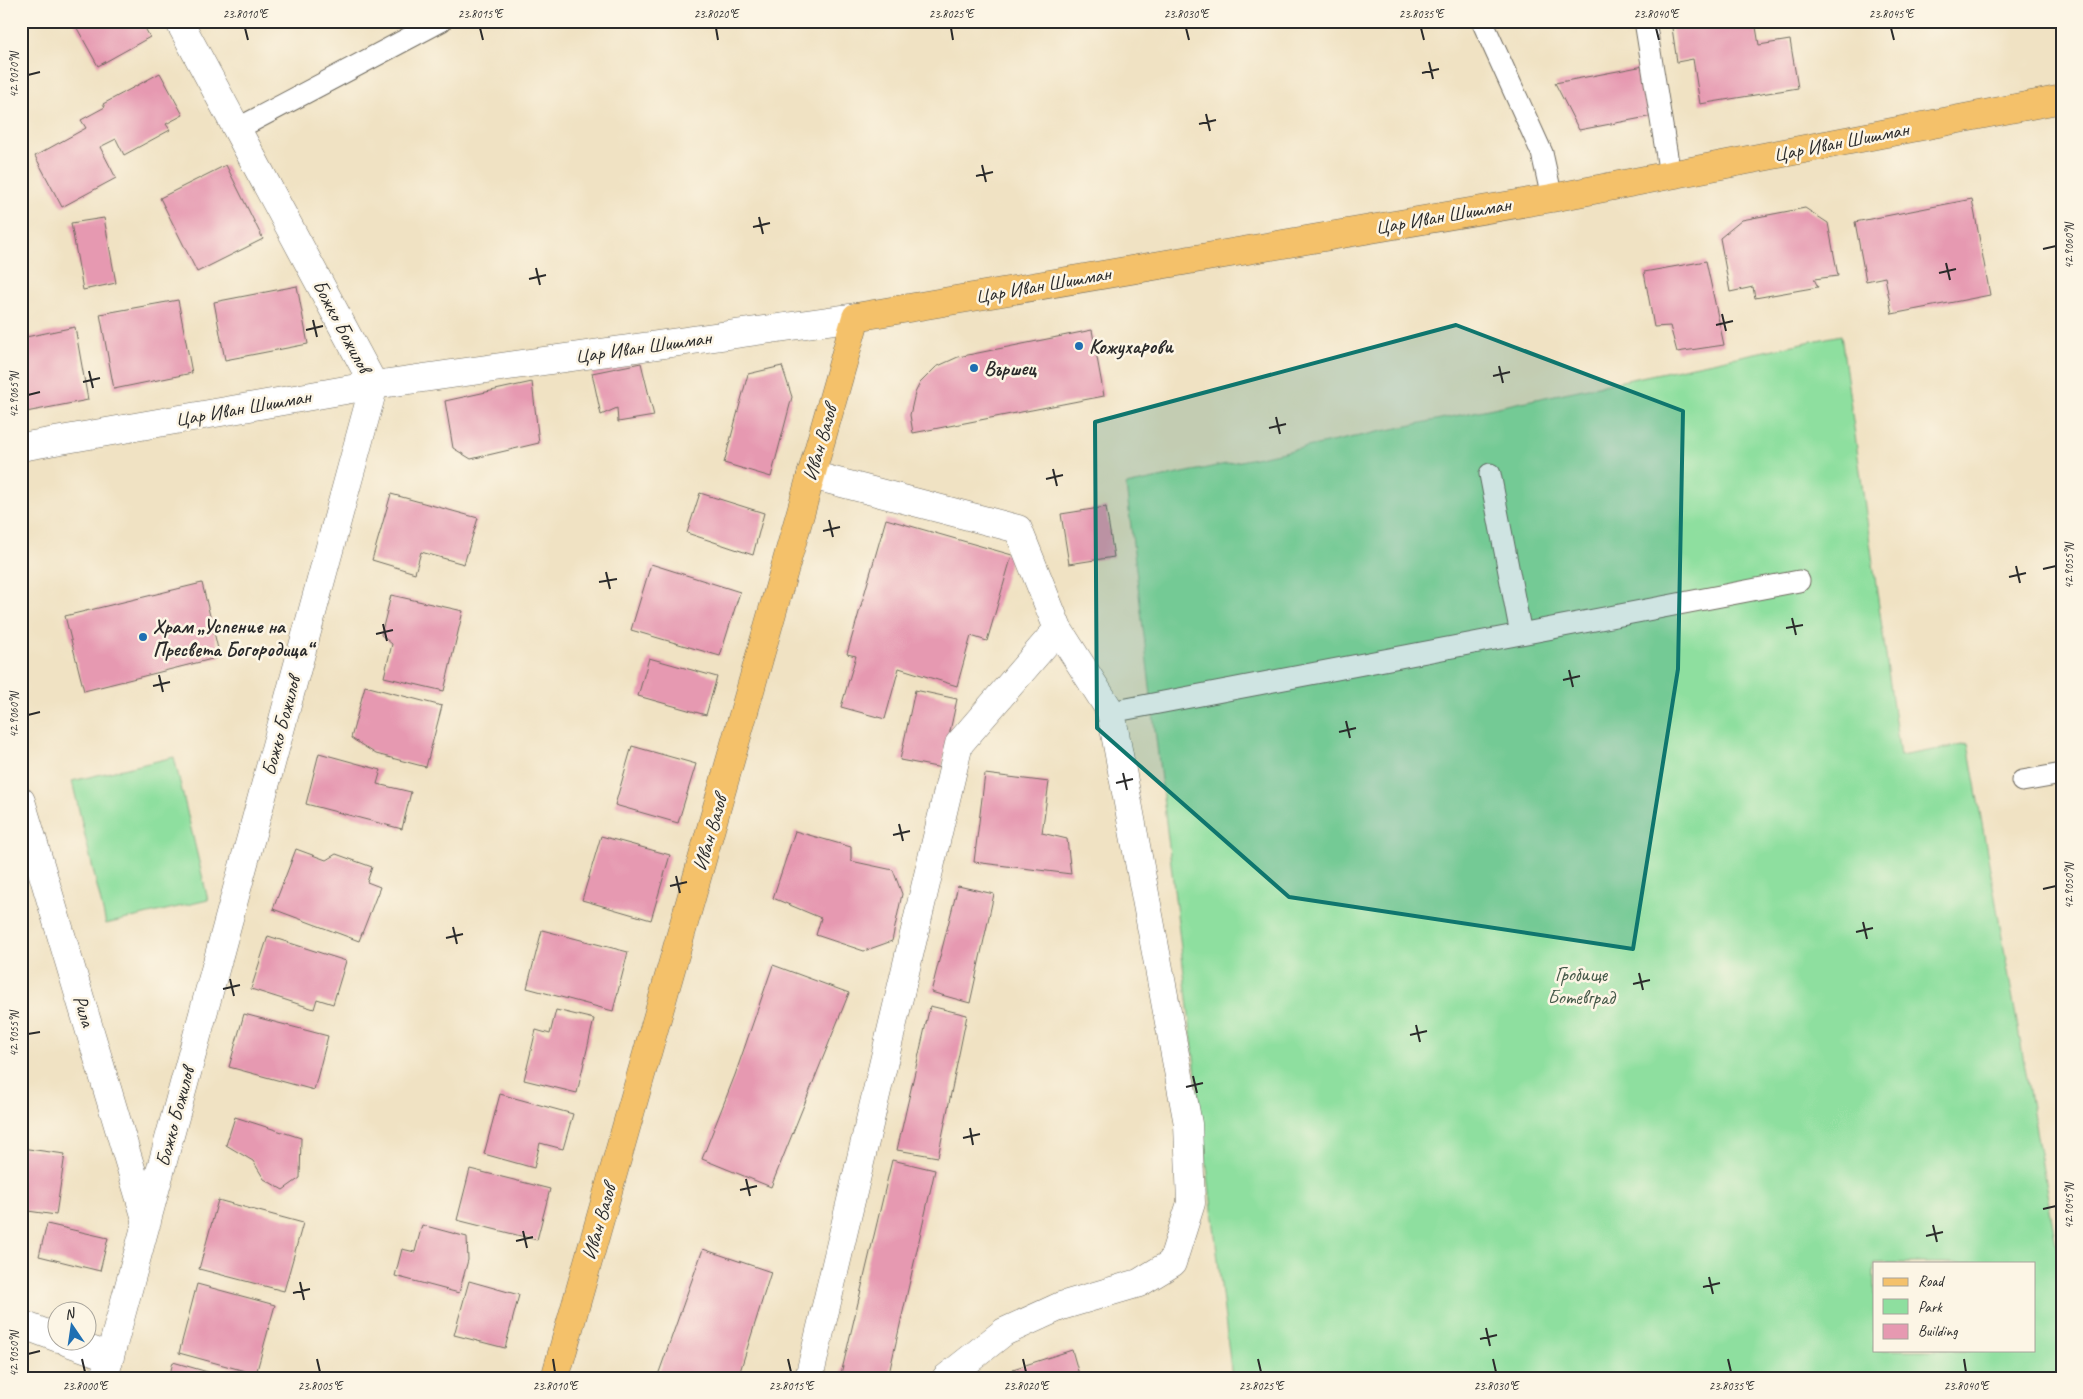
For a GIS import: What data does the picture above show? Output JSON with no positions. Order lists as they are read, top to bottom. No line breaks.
{"streets":{"main road":["Цар Иван Шишман","Иван Вазов"],"street":["Божко Божилов","Рила"]},"crossings":[["Цар Иван Шишман","Божко Божилов"],["Цар Иван Шишман","Иван Вазов"],["Божко Божилов","Рила"]],"parks":["Гробище Ботевград"],"places":["Кожухарови","Вършец","Храм „Успение на Пресвета Богородица“"],"legend":["Road","Park","Building"],"north":"top","coordinates":["23.8010°E","23.8015°E","23.8020°E","23.8025°E","23.8030°E","23.8035°E","23.8040°E","23.8045°E","42.9070°N","42.9060°N","42.9065°N","42.9055°N","42.9050°N","42.9045°N","23.8000°E","23.8005°E"]}
